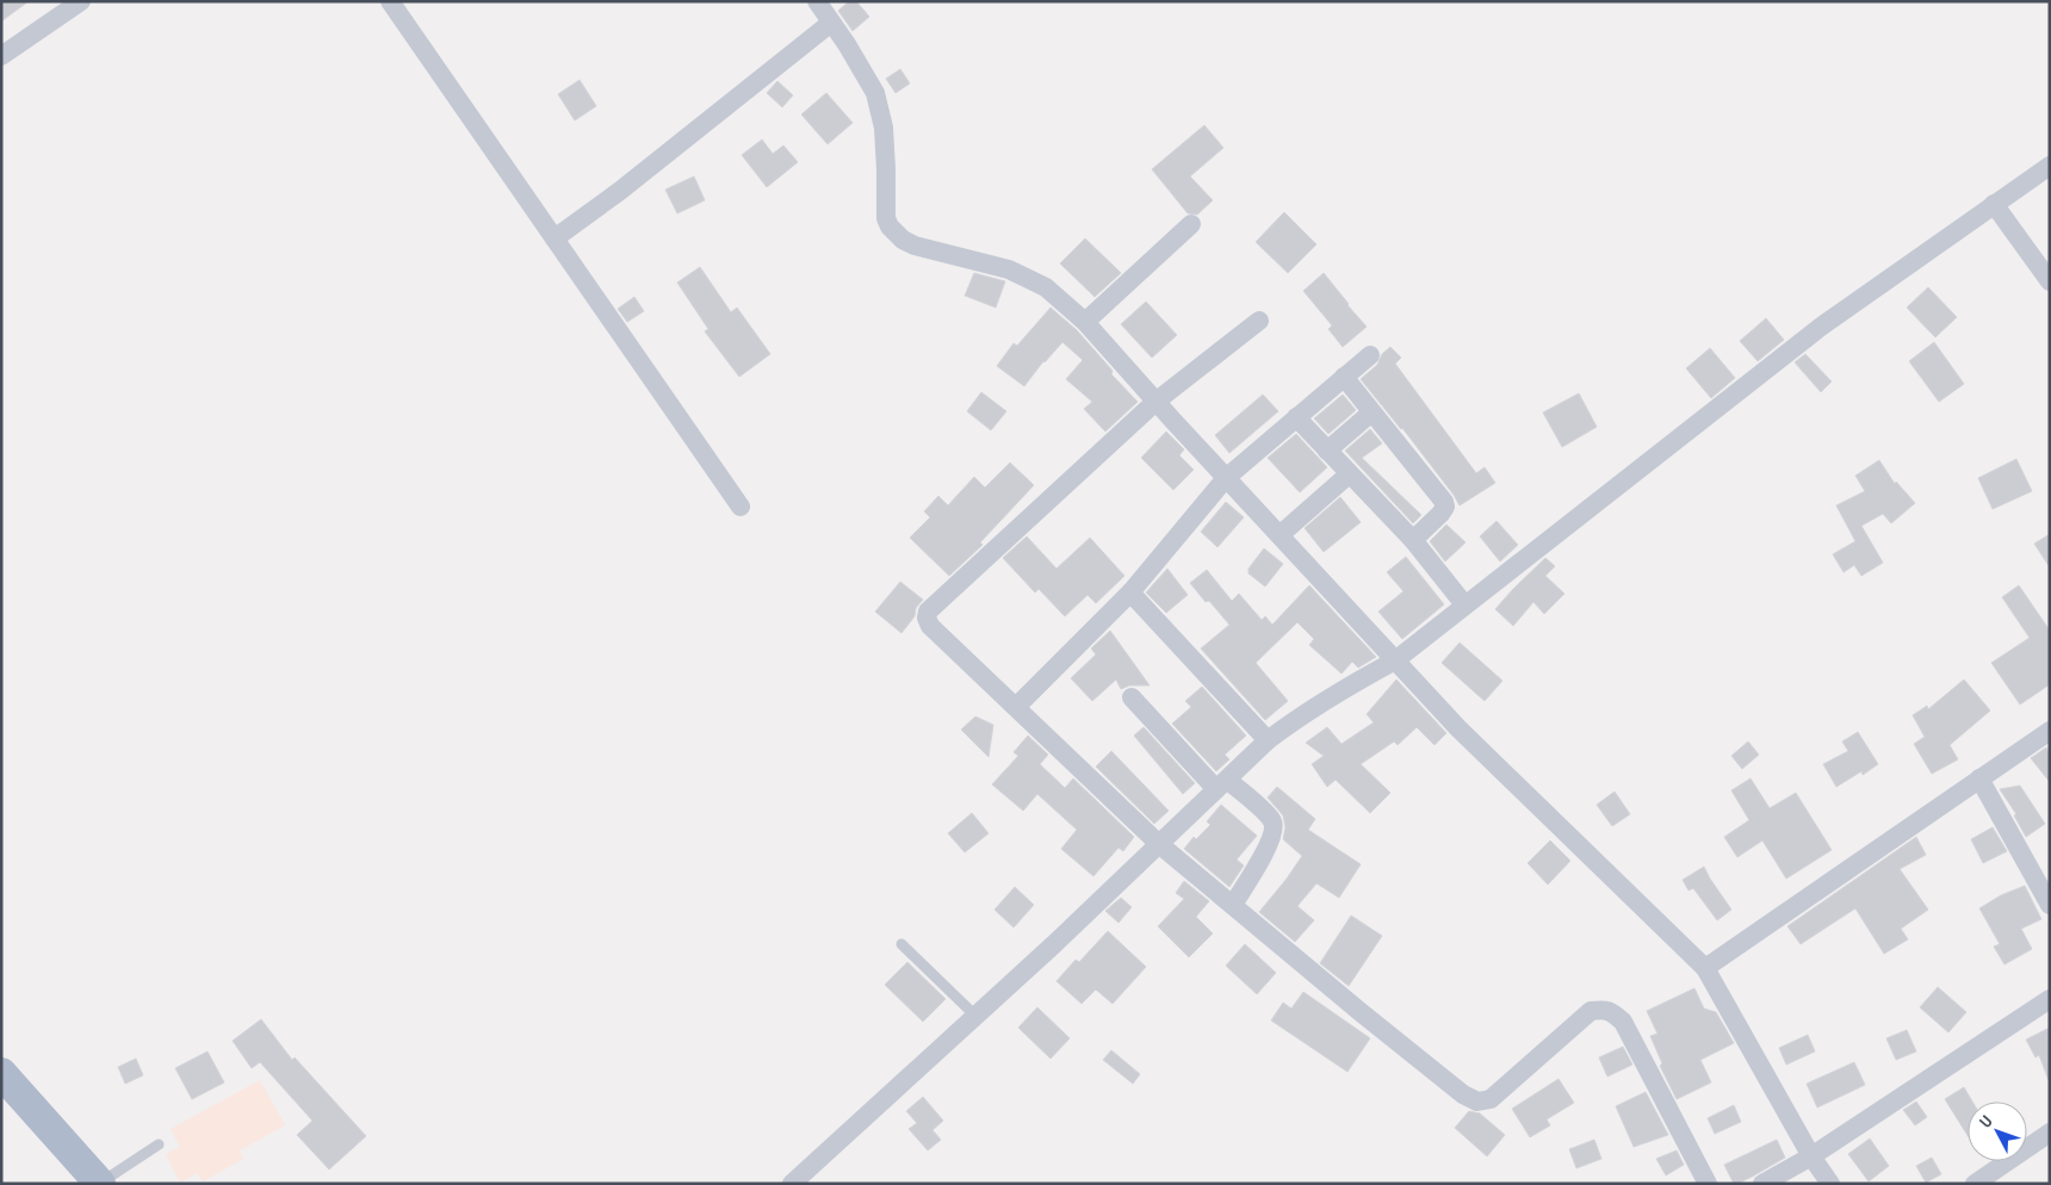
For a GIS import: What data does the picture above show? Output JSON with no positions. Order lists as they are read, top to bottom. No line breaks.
{"north":"top left"}
